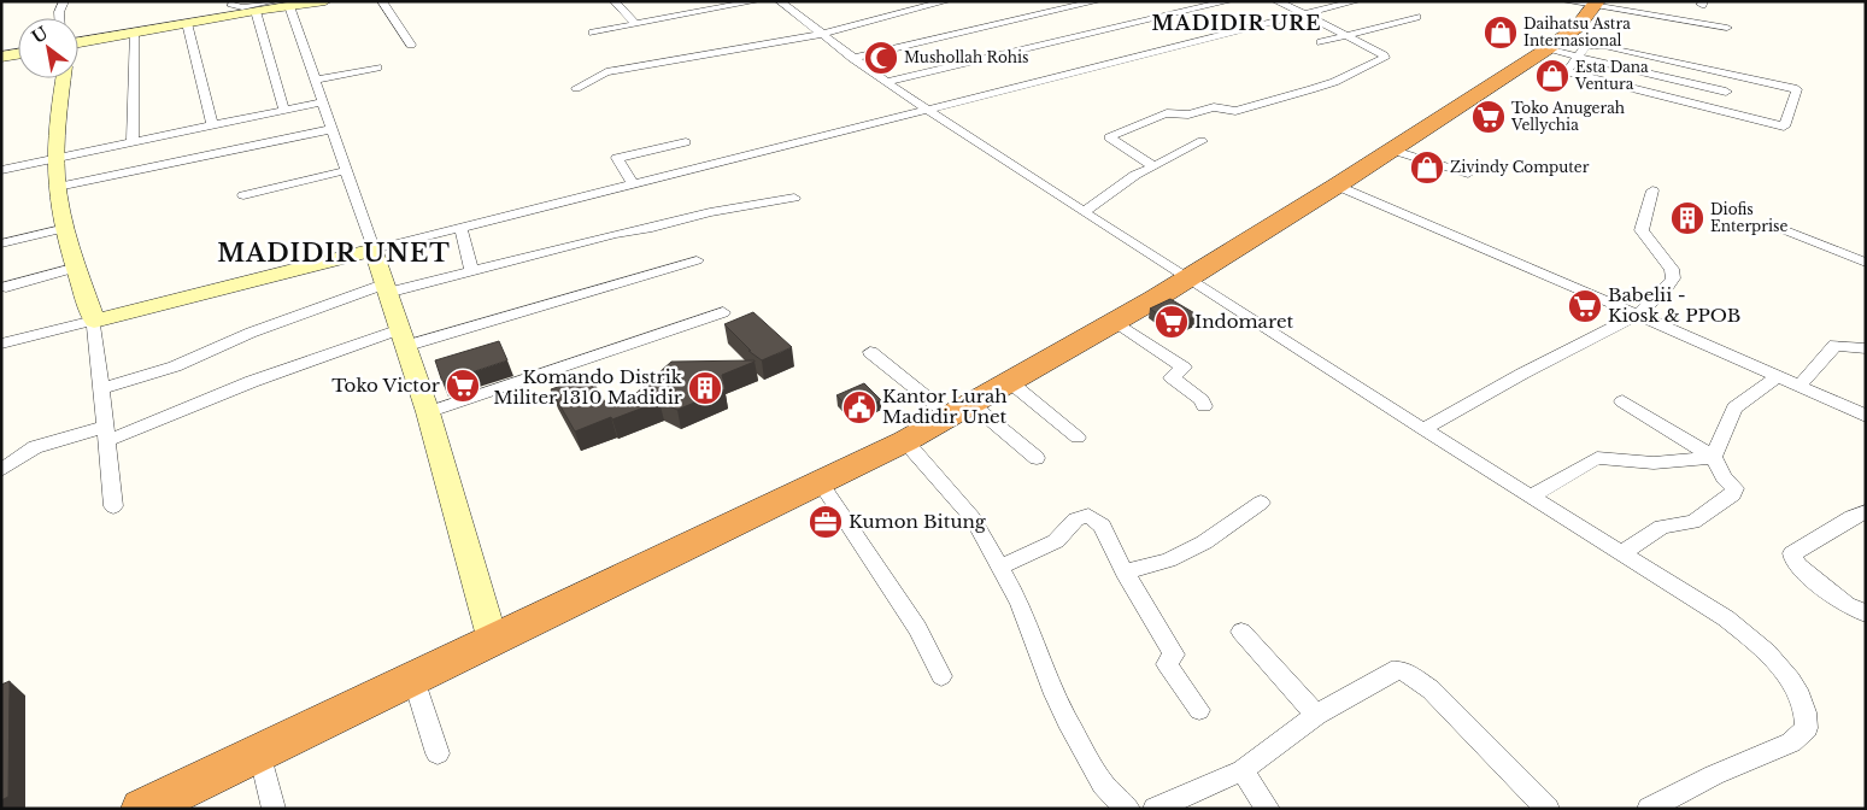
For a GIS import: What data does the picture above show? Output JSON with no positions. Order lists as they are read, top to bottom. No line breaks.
{"districts":["MADIDIR URE","MADIDIR UNET"],"places":{"shop":["Daihatsu Astra Internasional","Esta Dana Ventura","Zivindy Computer"],"mosque":["Mushollah Rohis"],"supermarket":["Toko Anugerah Vellychia","Babelii - Kiosk & PPOB","Indomaret","Toko Victor"],"building":["Diofis Enterprise","Komando Distrik Militer 1310 Madidir"],"public building":["Kantor Lurah Madidir Unet"],"office":["Kumon Bitung"]},"north":"top left"}
